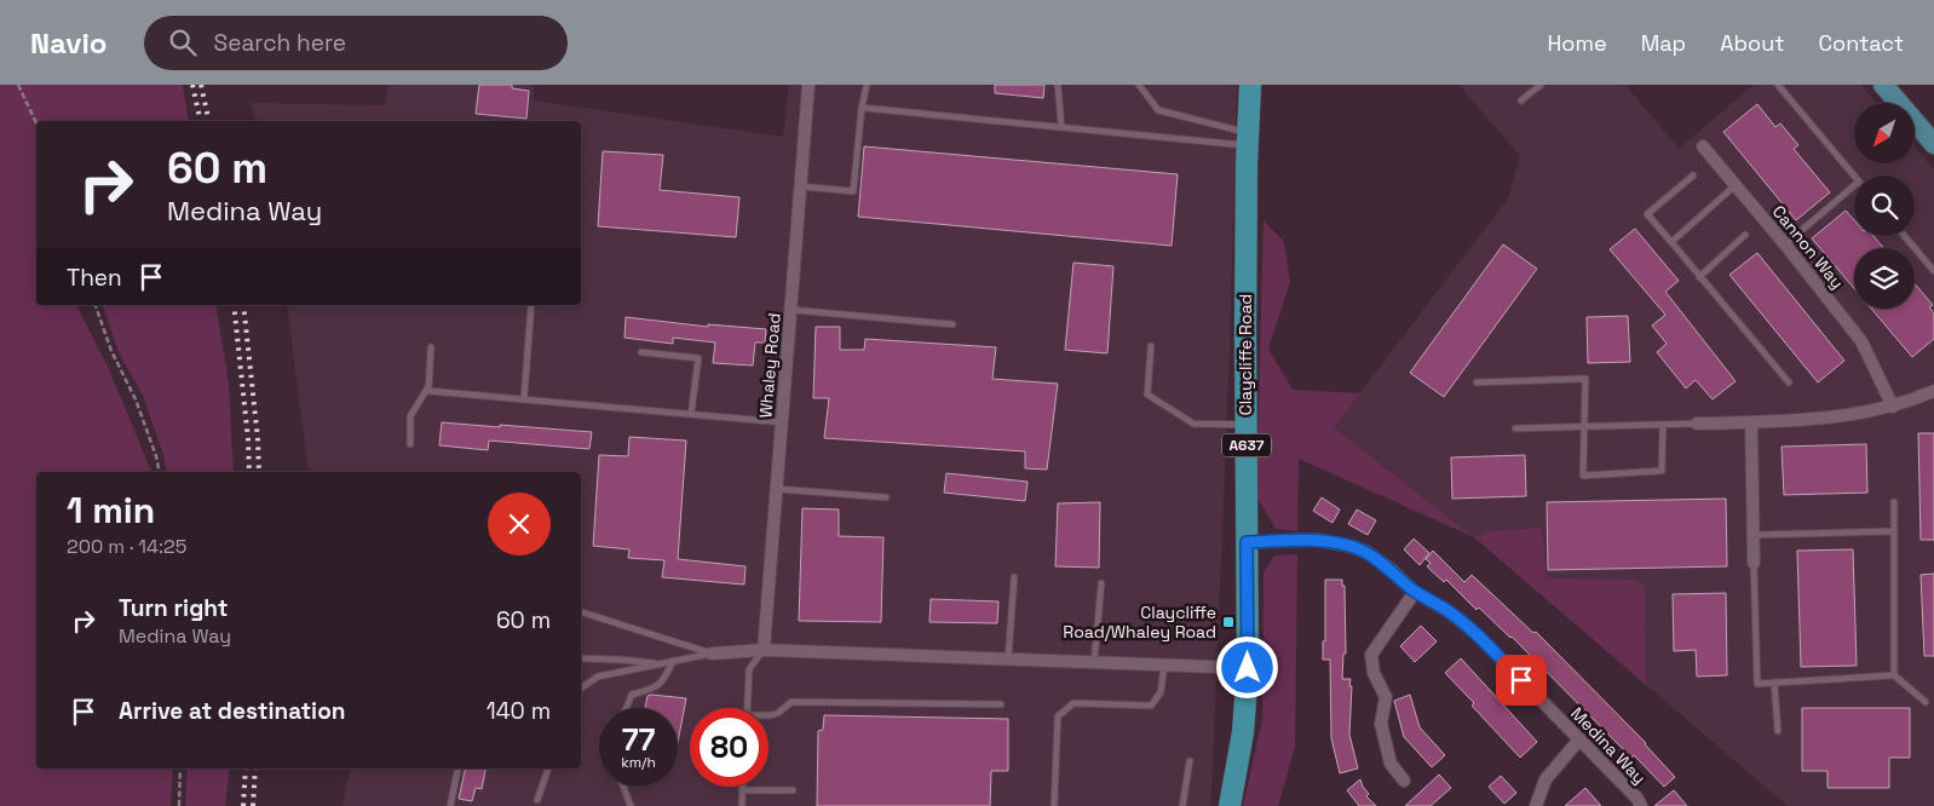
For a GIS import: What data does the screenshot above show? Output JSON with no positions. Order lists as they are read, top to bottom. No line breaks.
{"streets":{"highway":["Claycliffe Road","A637"],"street":["Cannon Way","Whaley Road","Medina Way"]},"crossings":[["Claycliffe Road","Medina Way"]],"places":{"transit":["Claycliffe Road/Whaley Road"]},"north":"bottom left","page":{"header":"Navio","search":"Search here","nav":["Home","Map","About","Contact"],"turn":["60 m","Medina Way"],"then":"Then","heading":["1 min","200 m · 14:25"],"list":[{"name":"Turn right","note":"Medina Way","value":"60 m"},{"name":"Arrive at destination","value":"140 m"}],"speed":"77 km/h","limit":"80"}}
